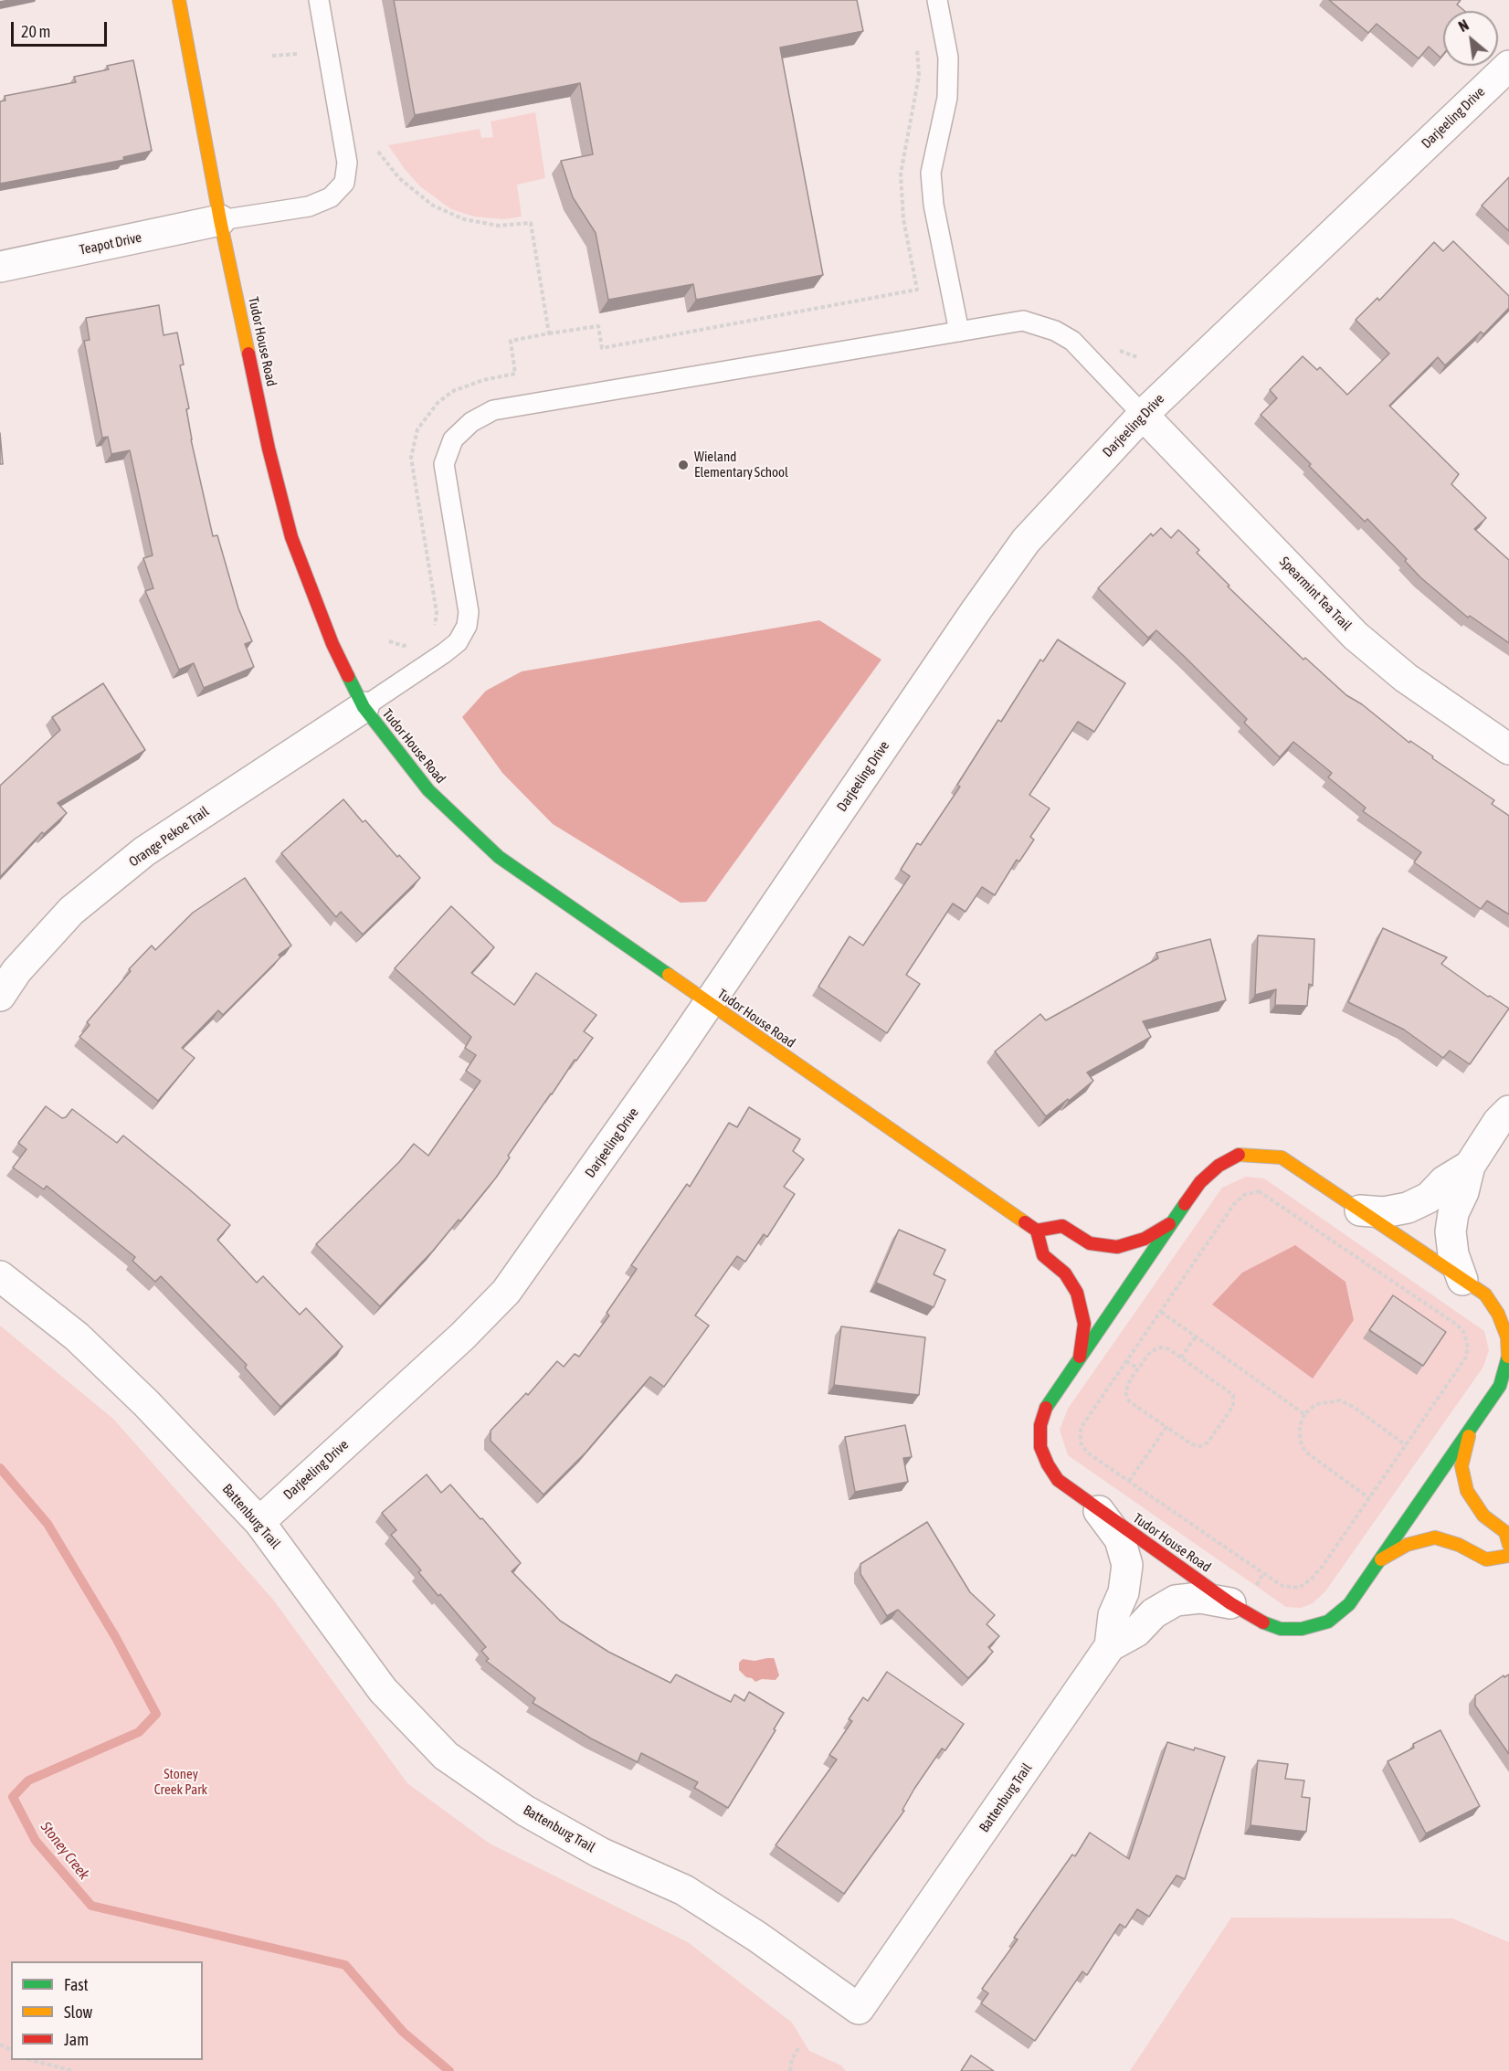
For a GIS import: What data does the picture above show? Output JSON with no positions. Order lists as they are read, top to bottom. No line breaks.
{"streets":{"street":["Darjeeling Drive","Teapot Drive","Tudor House Road","Spearmint Tea Trail","Orange Pekoe Trail","Battenburg Trail"]},"crossings":[["Darjeeling Drive","Tudor House Road"],["Darjeeling Drive","Spearmint Tea Trail"],["Darjeeling Drive","Battenburg Trail"],["Teapot Drive","Tudor House Road"],["Tudor House Road","Orange Pekoe Trail"],["Tudor House Road","Battenburg Trail"]],"water":["Stoney Creek"],"parks":["Stoney Creek Park"],"places":["Wieland Elementary School"],"legend":["Fast","Slow","Jam"],"scale_bar":"20 m","north":"top left"}
